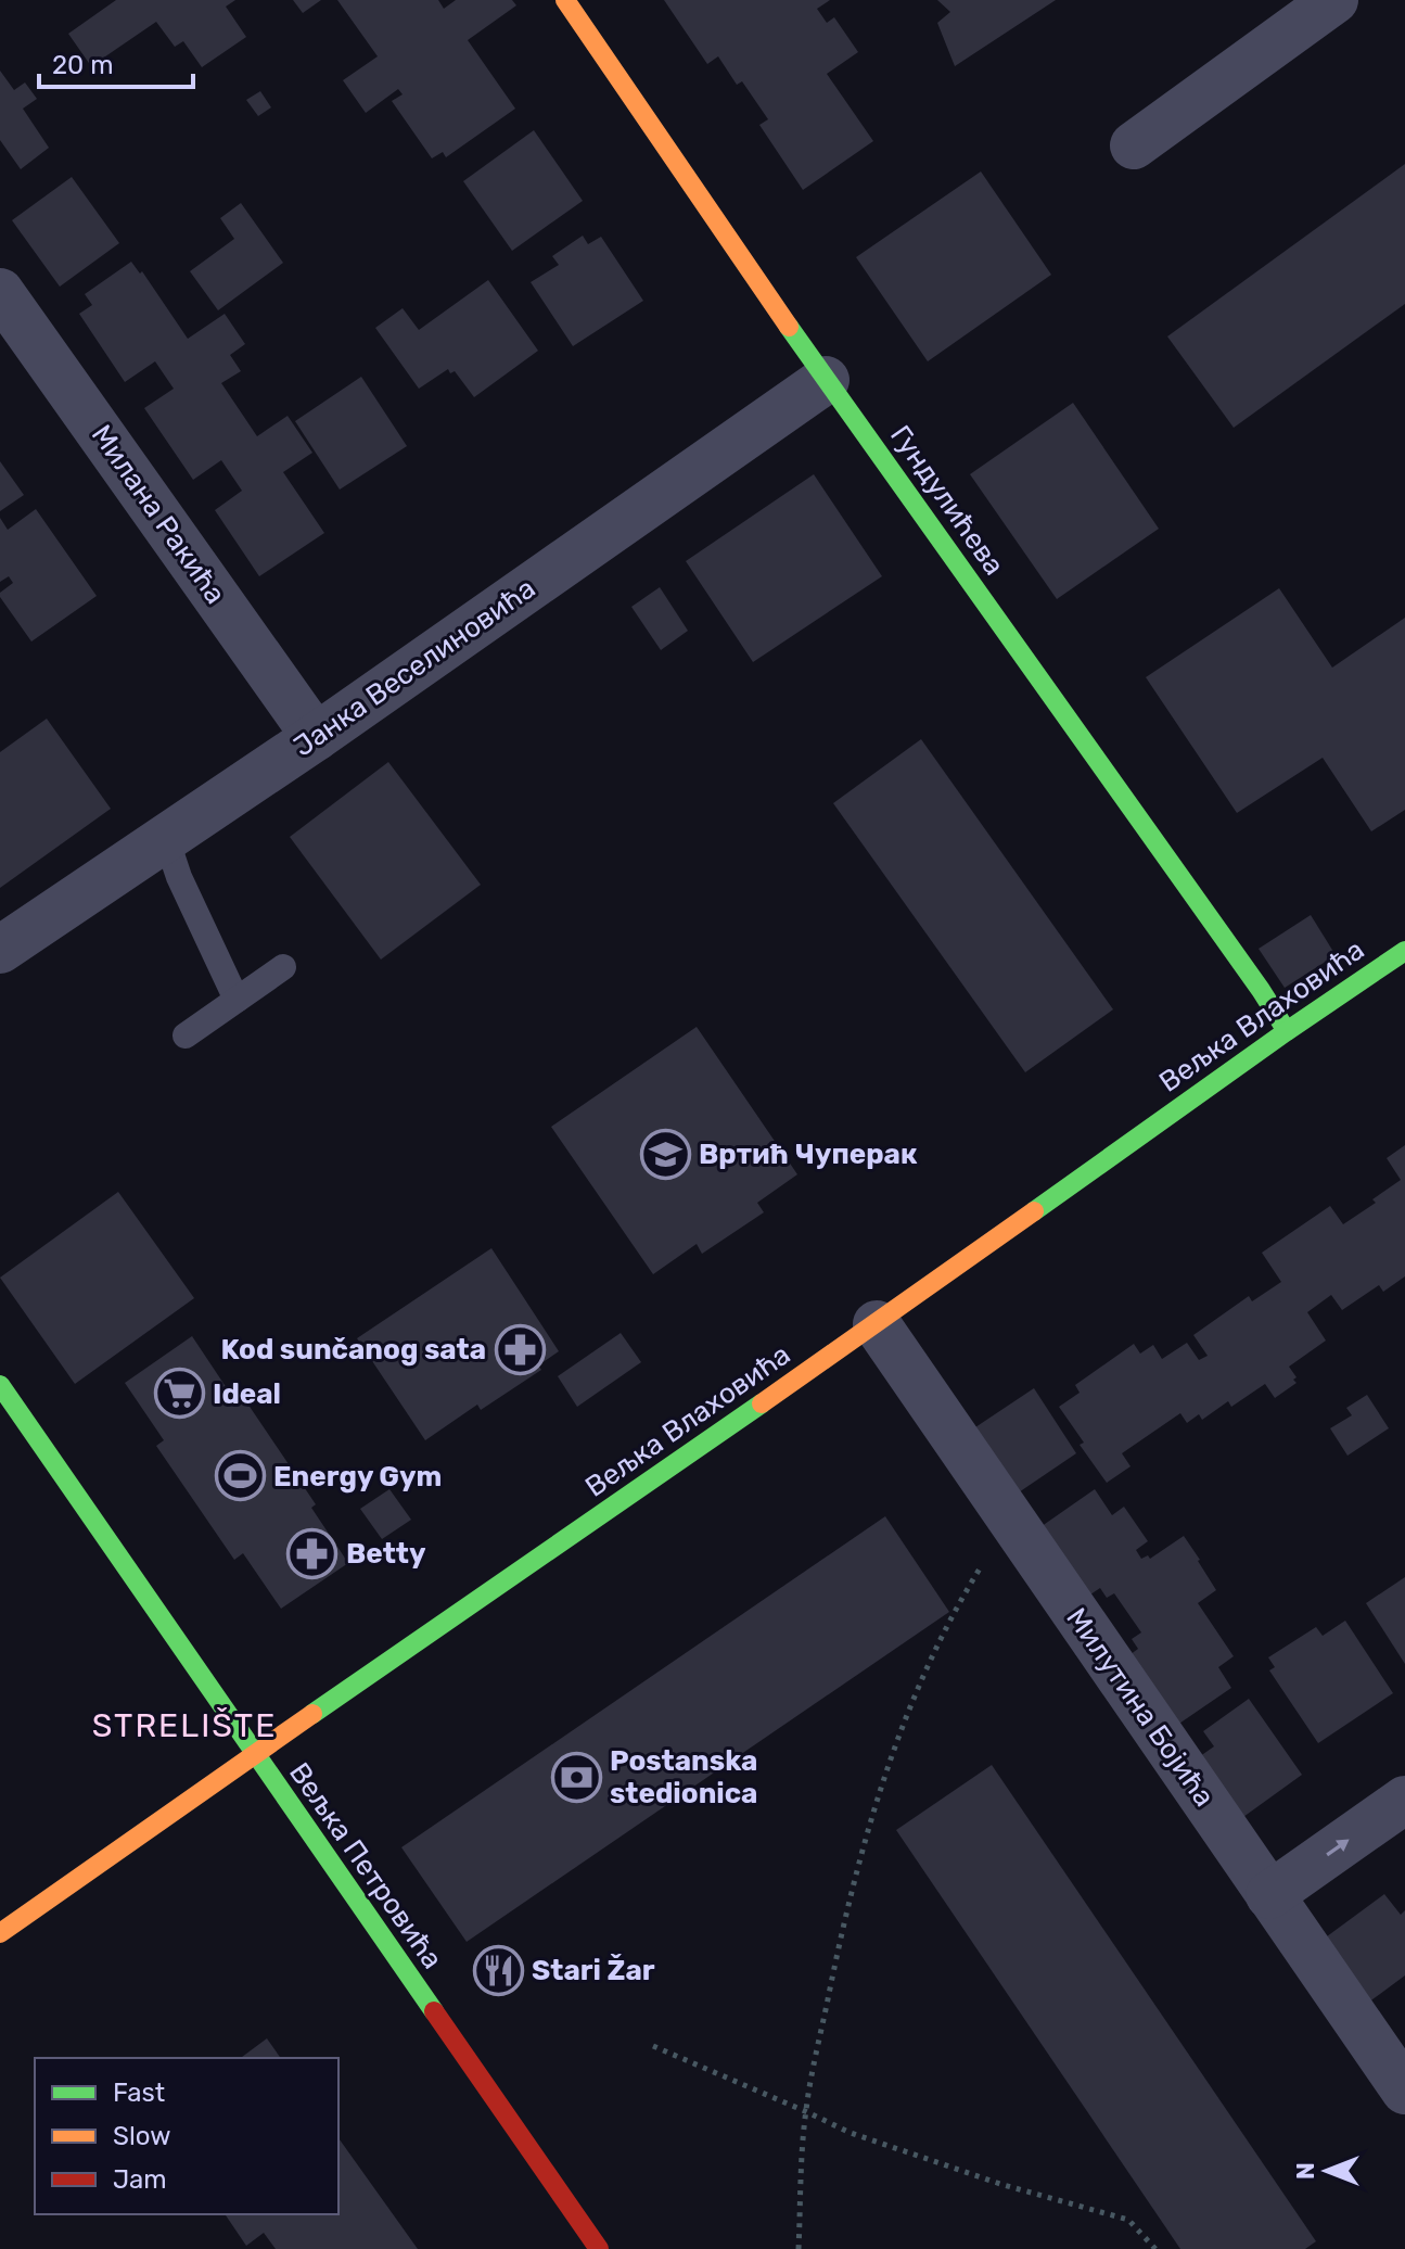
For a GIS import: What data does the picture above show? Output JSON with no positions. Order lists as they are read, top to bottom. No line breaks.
{"streets":{"street":["Гундулићева","Милана Ракића","Јанка Веселиновића","Вељка Влаховића","Милутина Бојића","Вељка Петровића"]},"crossings":[["Гундулићева","Јанка Веселиновића"],["Гундулићева","Вељка Влаховића"],["Милана Ракића","Јанка Веселиновића"],["Вељка Влаховића","Милутина Бојића"],["Вељка Влаховића","Вељка Петровића"]],"districts":["STRELIŠTE"],"places":{"school or university":["Вртић Чуперак"],"pharmacy":["Kod sunčanog sata","Betty"],"supermarket":["Ideal"],"sports":["Energy Gym"],"bank":["Postanska stedionica"],"restaurant":["Stari Žar"]},"legend":["Fast","Slow","Jam"],"scale_bar":"20 m","north":"left"}
